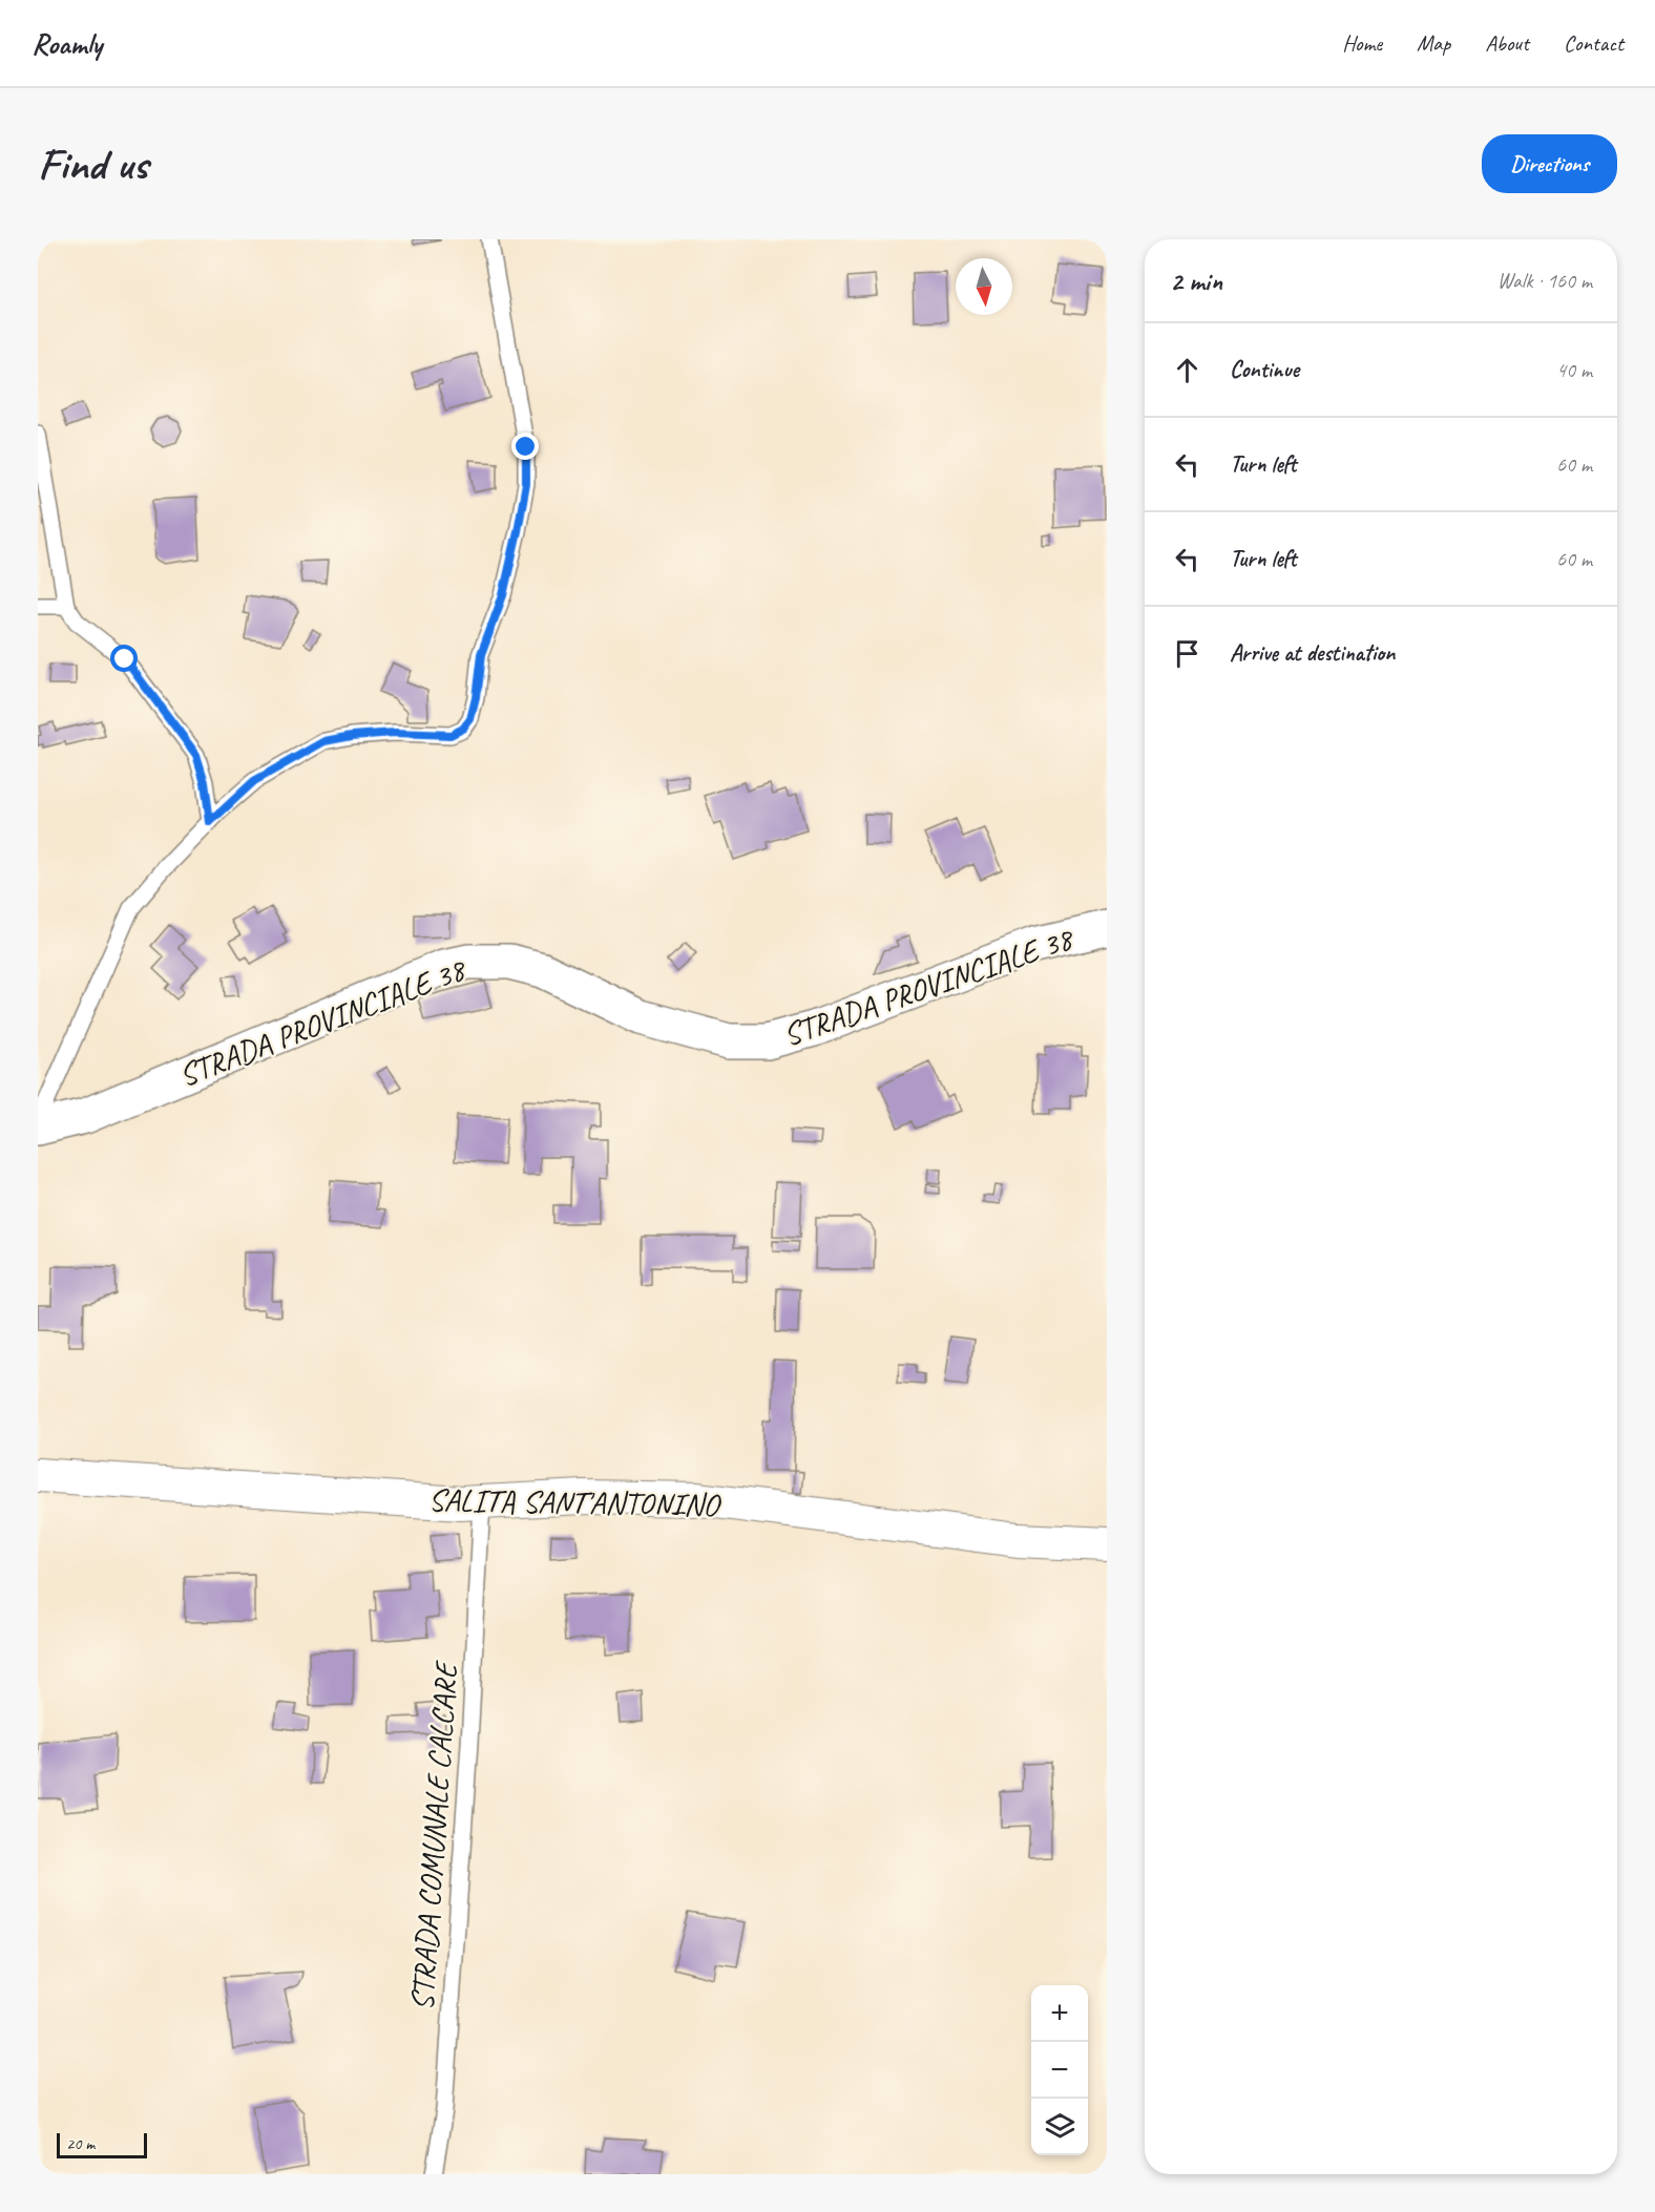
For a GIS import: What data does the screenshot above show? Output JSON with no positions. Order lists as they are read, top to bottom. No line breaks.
{"streets":{"street":["STRADA PROVINCIALE 38","SALITA SANT'ANTONINO"],"lane":["STRADA COMUNALE CALCARE"]},"crossings":[["SALITA SANT'ANTONINO","STRADA COMUNALE CALCARE"]],"scale_bar":"20 m","north":"bottom","page":{"header":"Roamly","nav":["Home","Map","About","Contact"],"buttons":"Directions","title":"Find us","heading":["2 min","Walk · 160 m"],"list":[["Continue","40 m"],["Turn left","60 m"],["Turn left","60 m"],"Arrive at destination"],"map_buttons":["+","−"],"scale":"20 m"}}
